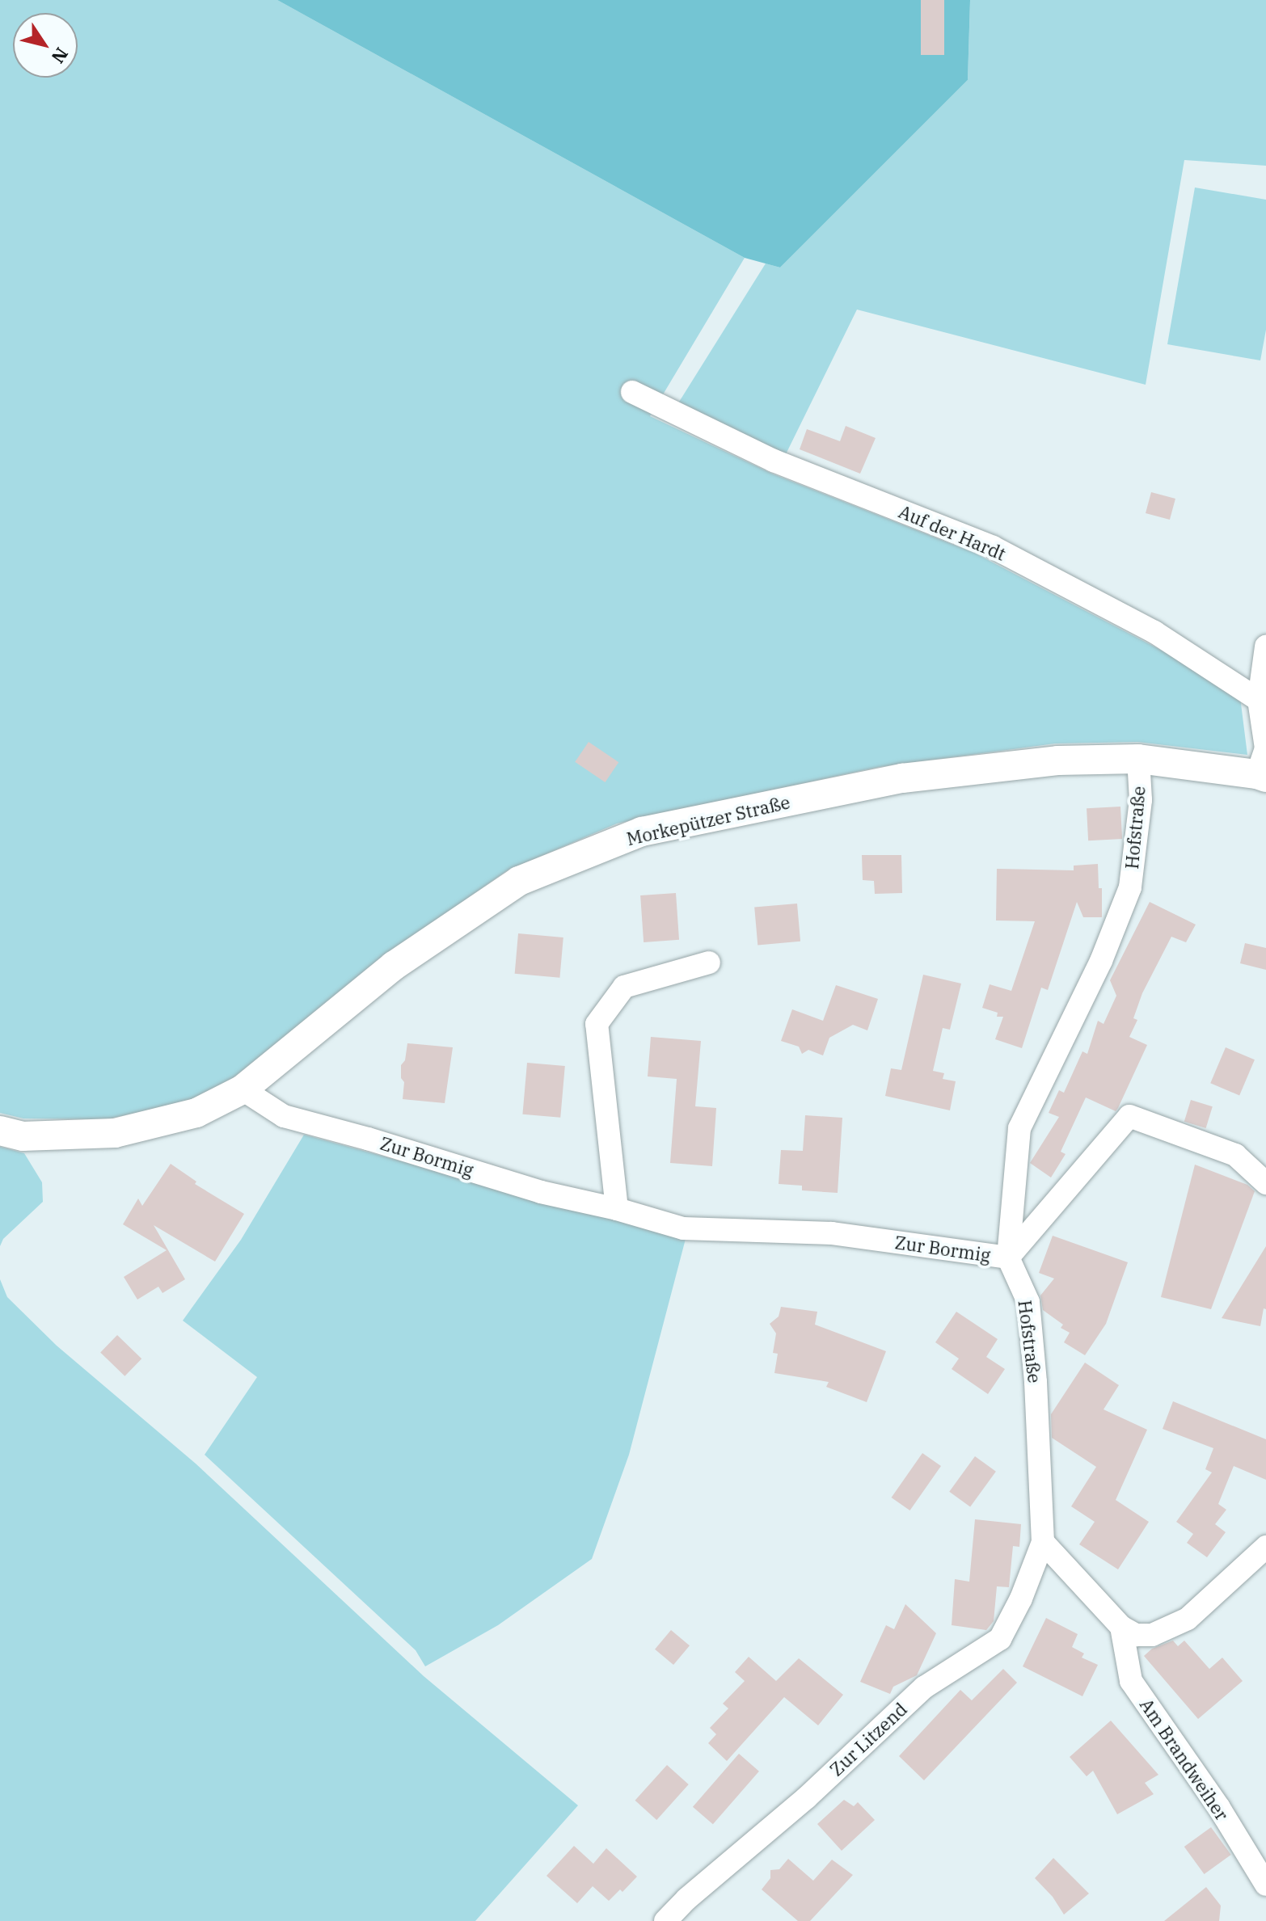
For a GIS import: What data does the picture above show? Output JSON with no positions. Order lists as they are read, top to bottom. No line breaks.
{"streets":{"street":["Auf der Hardt","Morkepützer Straße","Hofstraße","Zur Bormig","Zur Litzend","Am Brandweiher"]},"crossings":[["Morkepützer Straße","Hofstraße"],["Morkepützer Straße","Zur Bormig"],["Hofstraße","Zur Bormig"],["Hofstraße","Zur Litzend"]],"north":"bottom right"}
